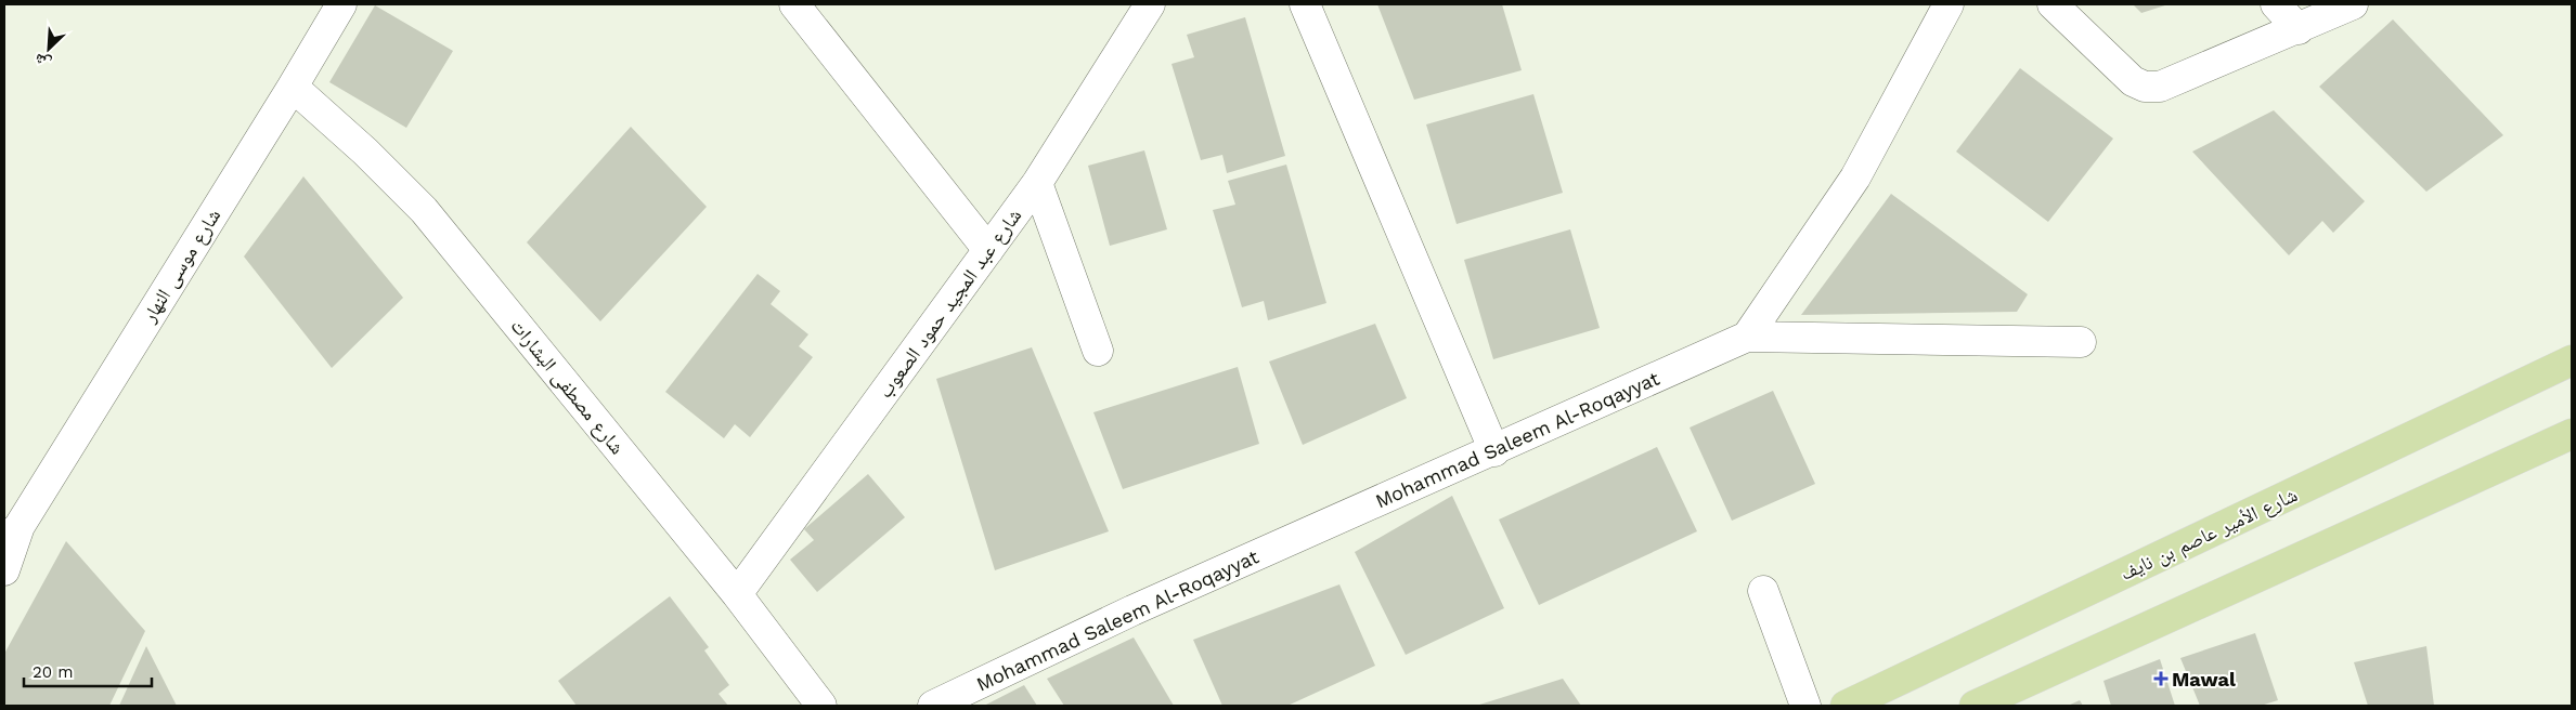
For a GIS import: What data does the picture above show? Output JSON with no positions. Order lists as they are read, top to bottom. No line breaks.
{"streets":{"main road":["شارع الأمير عاصم بن نايف"],"street":["شارع موسى النهار","شارع عبد المجيد حمود الصعوب","شارع مصطفى البشارات","Mohammad Saleem Al-Roqayyat"]},"crossings":[["شارع موسى النهار","شارع مصطفى البشارات"],["شارع عبد المجيد حمود الصعوب","شارع مصطفى البشارات"]],"places":{"health":["Mawal"]},"scale_bar":"20 m","north":"bottom left"}
